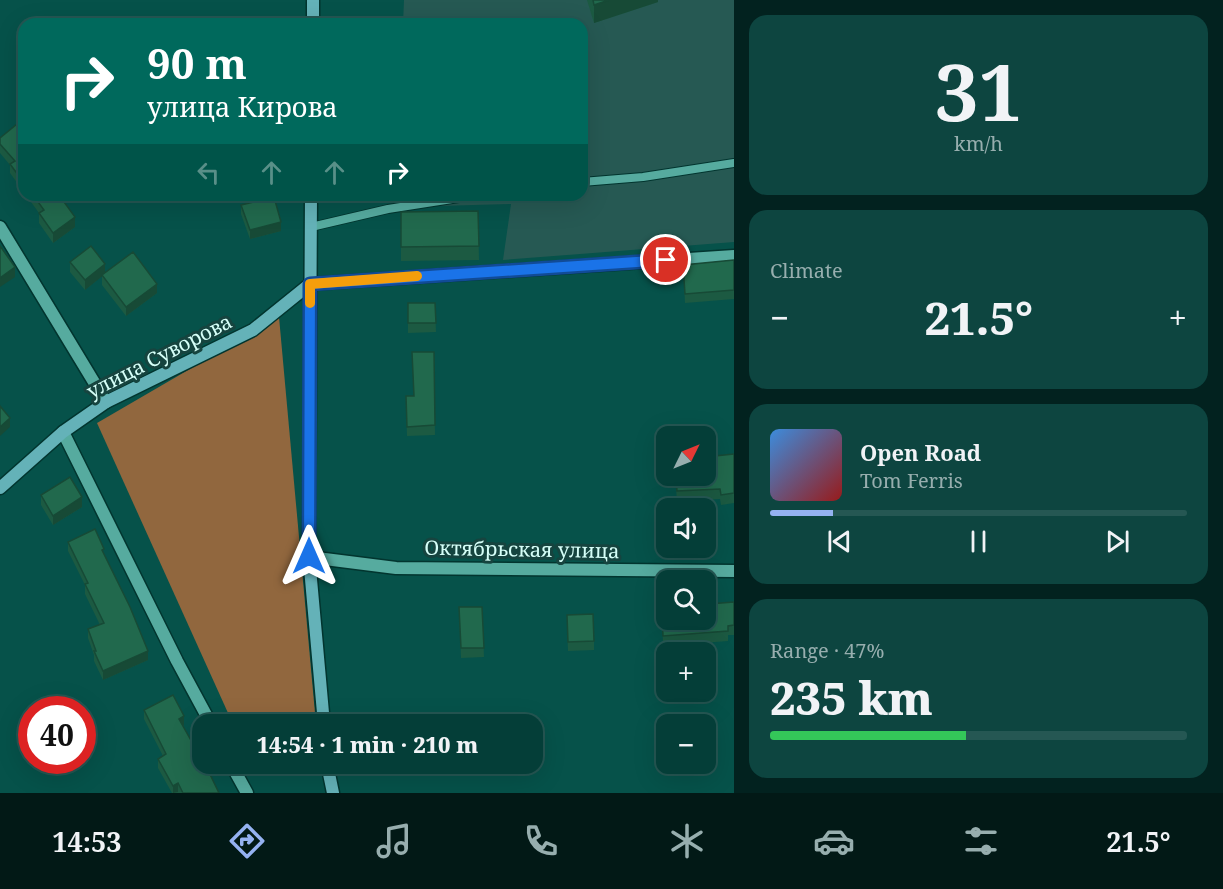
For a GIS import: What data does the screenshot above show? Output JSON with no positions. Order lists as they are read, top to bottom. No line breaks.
{"streets":{"street":["улица Суворова","Октябрьская улица"]},"north":"top right","page":{"tile":[["31","km/h"],"Climate",["Range · 47%","235 km"]],"turn":["90 m","улица Кирова"],"heat":["−","21.5°","+"],"map_buttons":["+","−"],"song":["Open Road","Tom Ferris"],"limit":"40","trip":"14:54 · 1 min · 210 m","tabs":["14:53","21.5°"]}}
